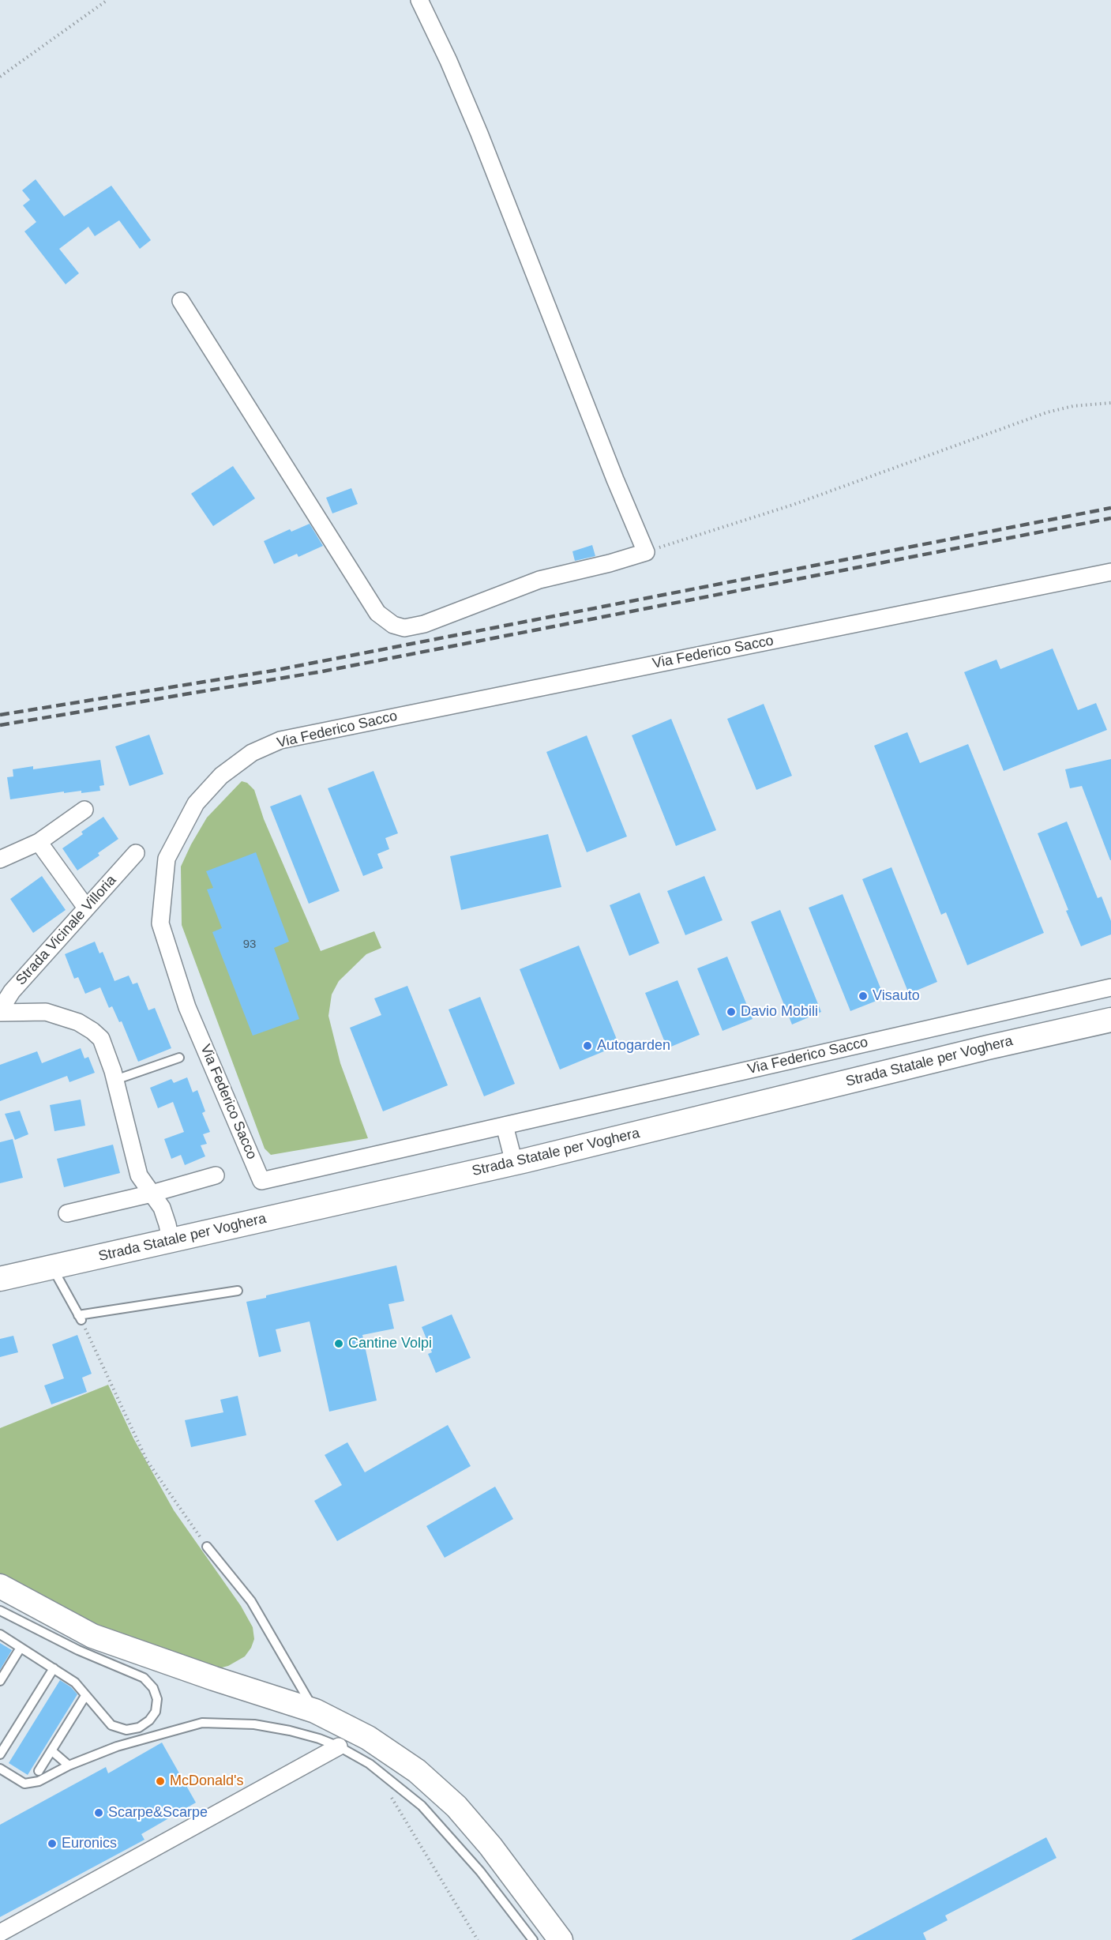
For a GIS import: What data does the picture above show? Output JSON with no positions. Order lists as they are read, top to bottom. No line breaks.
{"streets":{"main road":["Strada Statale per Voghera"],"street":["Via Federico Sacco","Strada Vicinale Villoria"]},"crossings":[["Strada Vicinale Villoria","Strada Statale per Voghera"]],"places":["Visauto","Davio Mobili","Autogarden","Cantine Volpi","McDonald's","Scarpe&Scarpe","Euronics"],"house_numbers":["93"]}
